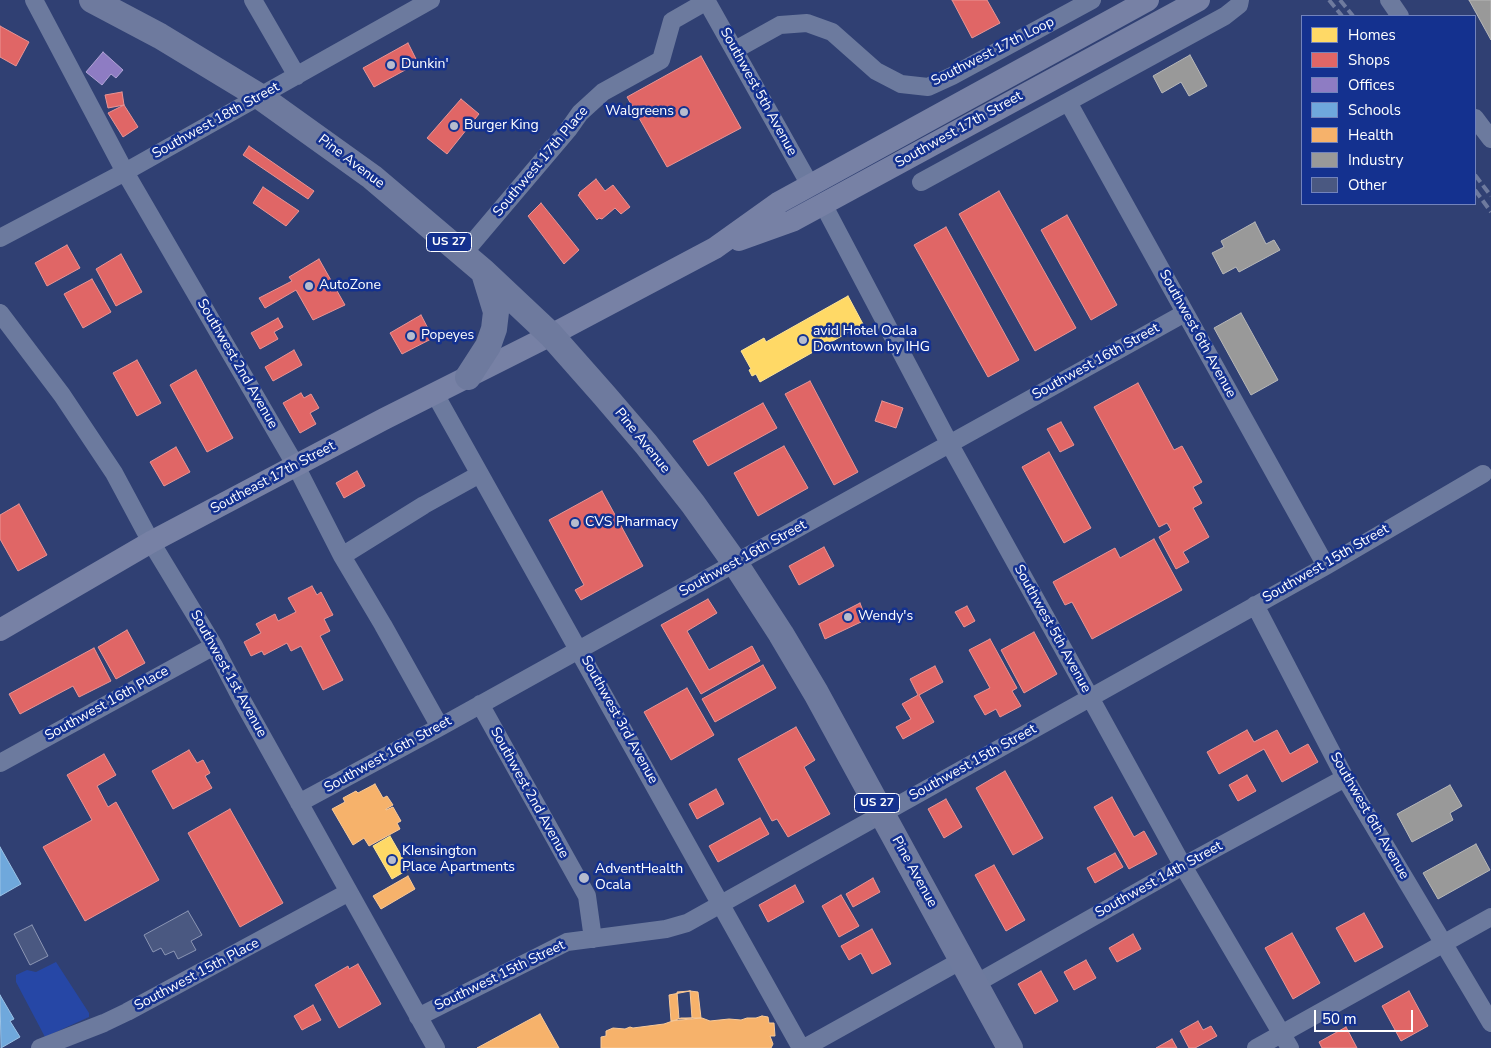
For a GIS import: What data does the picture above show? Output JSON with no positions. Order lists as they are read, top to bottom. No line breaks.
{"streets":{"highway":["Pine Avenue","US 27"],"main road":["Southwest 17th Street","Southeast 17th Street"],"street":["Southwest 17th Loop","Southwest 5th Avenue","Southwest 18th Street","Southwest 17th Place","Southwest 6th Avenue","Southwest 16th Street","Southwest 2nd Avenue","Southwest 15th Street","Southwest 1st Avenue","Southwest 16th Place","Southwest 3rd Avenue","Southwest 14th Street","Southwest 15th Place"]},"crossings":[["Southwest 17th Loop","Southwest 5th Avenue"],["Southwest 5th Avenue","Southwest 17th Street"],["Southwest 5th Avenue","Southwest 17th Place"],["Southwest 5th Avenue","Southwest 16th Street"],["Southwest 5th Avenue","Southwest 15th Street"],["Southwest 5th Avenue","Southwest 14th Street"],["Southwest 18th Street","Pine Avenue"],["Southwest 18th Street","Southwest 2nd Avenue"],["Southwest 17th Street","Pine Avenue"],["Southwest 17th Street","Southeast 17th Street"],["Pine Avenue","Southwest 17th Place"],["Pine Avenue","Southwest 16th Street"],["Pine Avenue","Southeast 17th Street"],["Pine Avenue","Southwest 15th Street"],["Pine Avenue","Southwest 14th Street"],["Southwest 6th Avenue","Southwest 16th Street"],["Southwest 6th Avenue","Southwest 15th Street"],["Southwest 6th Avenue","Southwest 14th Street"],["Southwest 16th Street","Southwest 2nd Avenue"],["Southwest 16th Street","Southwest 1st Avenue"],["Southwest 16th Street","Southwest 3rd Avenue"],["Southwest 2nd Avenue","Southeast 17th Street"],["Southwest 2nd Avenue","Southwest 15th Street"],["Southeast 17th Street","Southwest 1st Avenue"],["Southeast 17th Street","Southwest 3rd Avenue"],["Southwest 15th Street","Southwest 1st Avenue"],["Southwest 15th Street","Southwest 3rd Avenue"],["Southwest 1st Avenue","Southwest 16th Place"],["Southwest 1st Avenue","Southwest 15th Place"]],"places":["Dunkin'","Walgreens","Burger King","AutoZone","Popeyes","avid Hotel Ocala Downtown by IHG","CVS Pharmacy","Wendy's","KIensington Place Apartments","AdventHealth Ocala"],"legend":["Homes","Shops","Offices","Schools","Health","Industry","Other"],"scale_bar":"50 m"}
